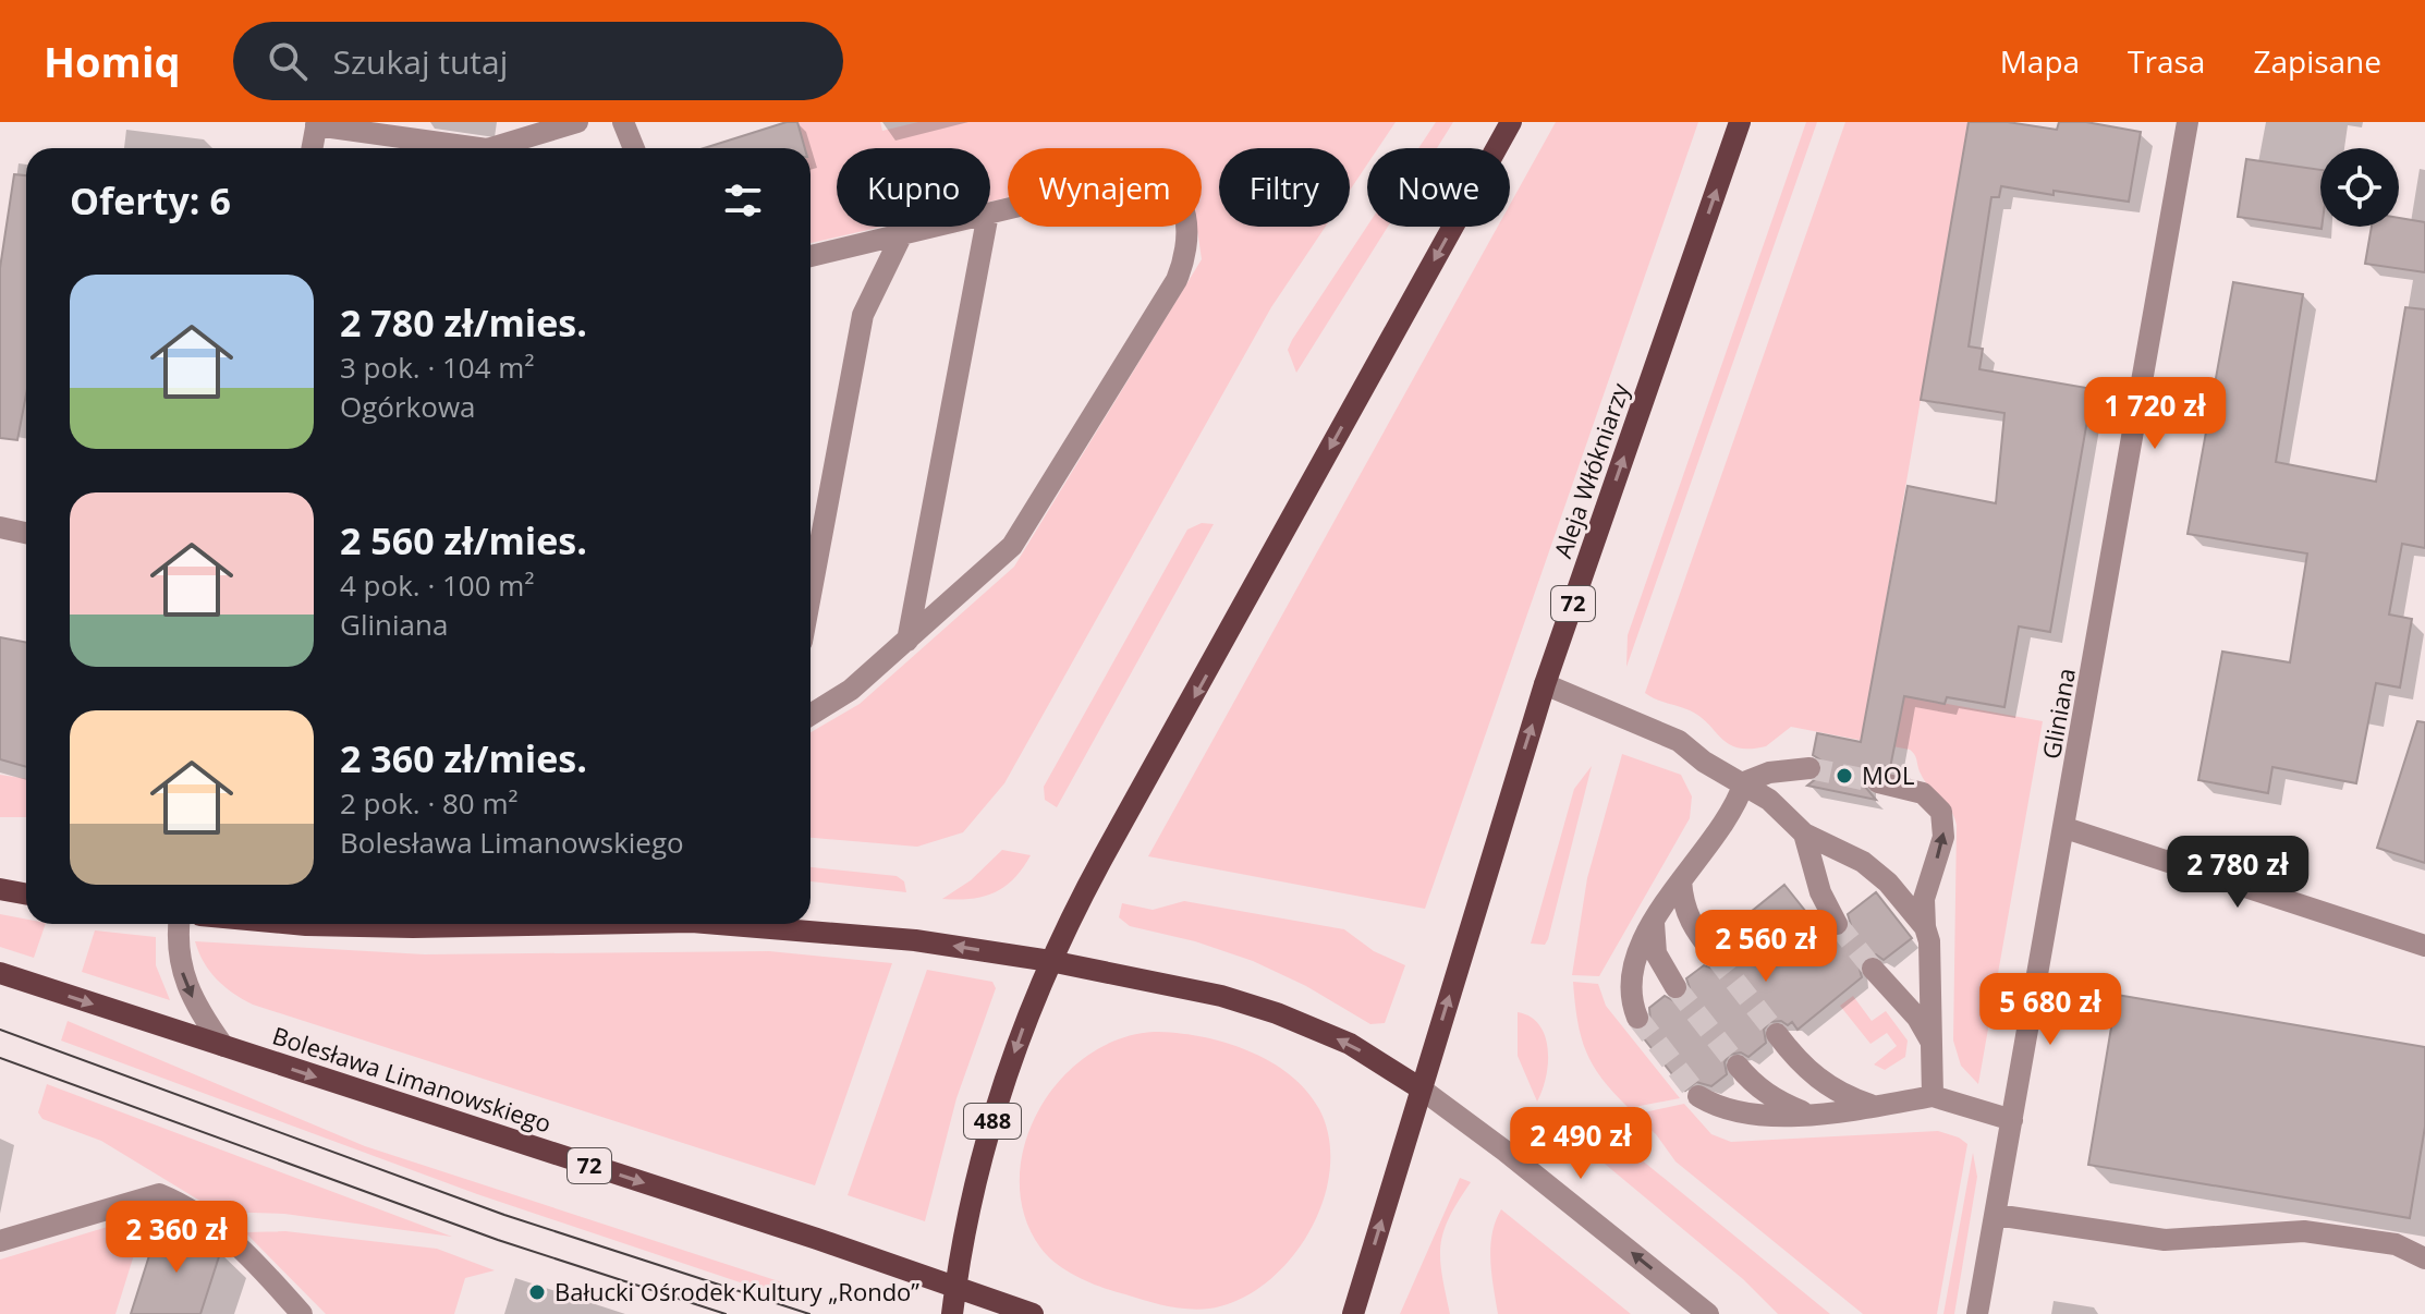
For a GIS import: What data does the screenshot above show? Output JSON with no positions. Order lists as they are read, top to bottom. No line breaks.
{"streets":{"main road":["Aleja Włókniarzy","72","Bolesława Limanowskiego","488"],"street":["Gliniana"]},"crossings":[["Aleja Włókniarzy","72"],["72","Bolesława Limanowskiego"],["72","488"],["Bolesława Limanowskiego","488"]],"one_way":["Aleja Włókniarzy","Bolesława Limanowskiego"],"places":["MOL","Bałucki Ośrodek Kultury „Rondo”"],"page":{"header":"Homiq","search":"Szukaj tutaj","nav":["Mapa","Trasa","Zapisane"],"chip":["Kupno","Wynajem","Filtry","Nowe"],"heading":"Oferty: 6","list":[{"name":"2 780 zł/mies.","note":"3 pok. · 104 m² · Ogórkowa"},{"name":"2 560 zł/mies.","note":"4 pok. · 100 m² · Gliniana"},{"name":"2 360 zł/mies.","note":"2 pok. · 80 m² · Bolesława Limanowskiego"}],"price":["1 720 zł","2 780 zł","2 560 zł","5 680 zł","2 490 zł","2 360 zł"]}}
